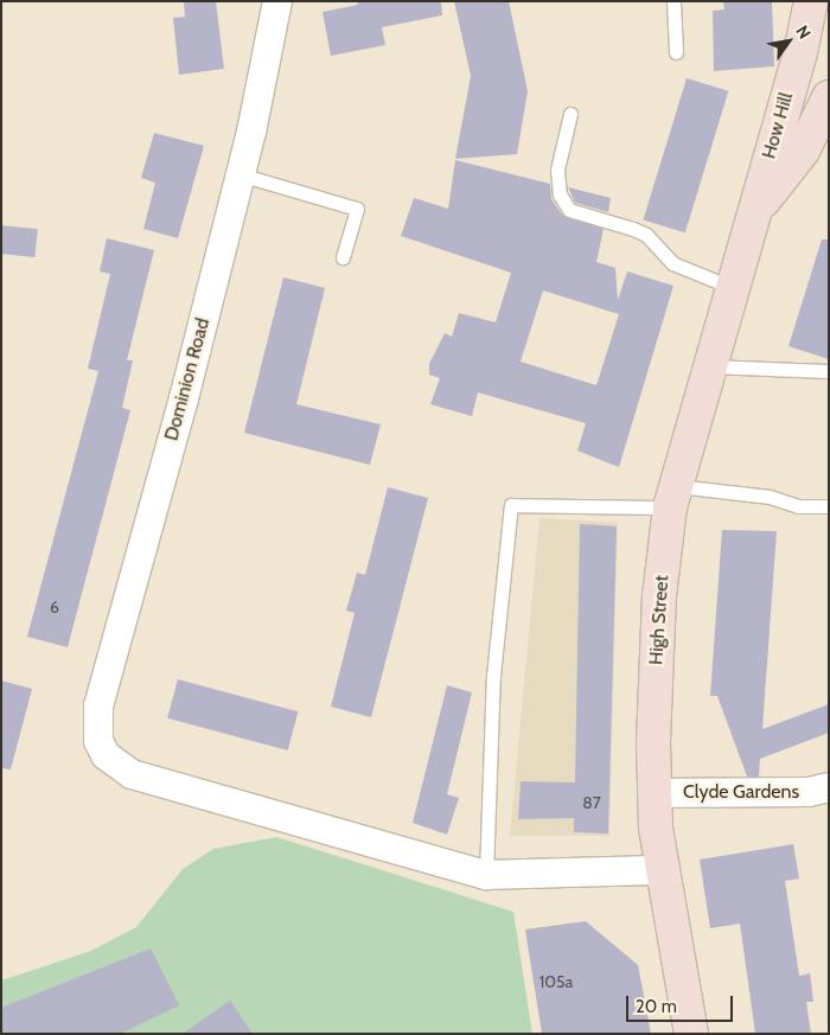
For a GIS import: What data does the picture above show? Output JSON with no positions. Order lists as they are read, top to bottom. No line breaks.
{"streets":{"street":["How Hill","Dominion Road","High Street","Clyde Gardens"]},"crossings":[["How Hill","High Street"],["High Street","Clyde Gardens"]],"house_numbers":["6","87","105a"],"scale_bar":"20 m","north":"top right"}
